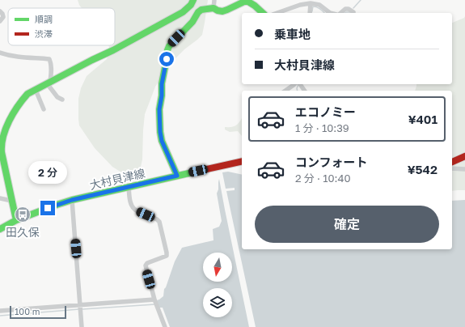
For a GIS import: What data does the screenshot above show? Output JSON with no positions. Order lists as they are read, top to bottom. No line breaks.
{"streets":{"street":["大村貝津線"]},"places":{"bus stop":["田久保"]},"legend":["順調","渋滞"],"scale_bar":"100 m","north":"bottom","page":{"banner":["乗車地","大村貝津線"],"list":[{"name":"エコノミー","note":"1 分 · 10:39","value":"¥401"},{"name":"コンフォート","note":"2 分 · 10:40","value":"¥542"}],"bubble":"2 分","buttons":"確定","scale":"100 m"}}
